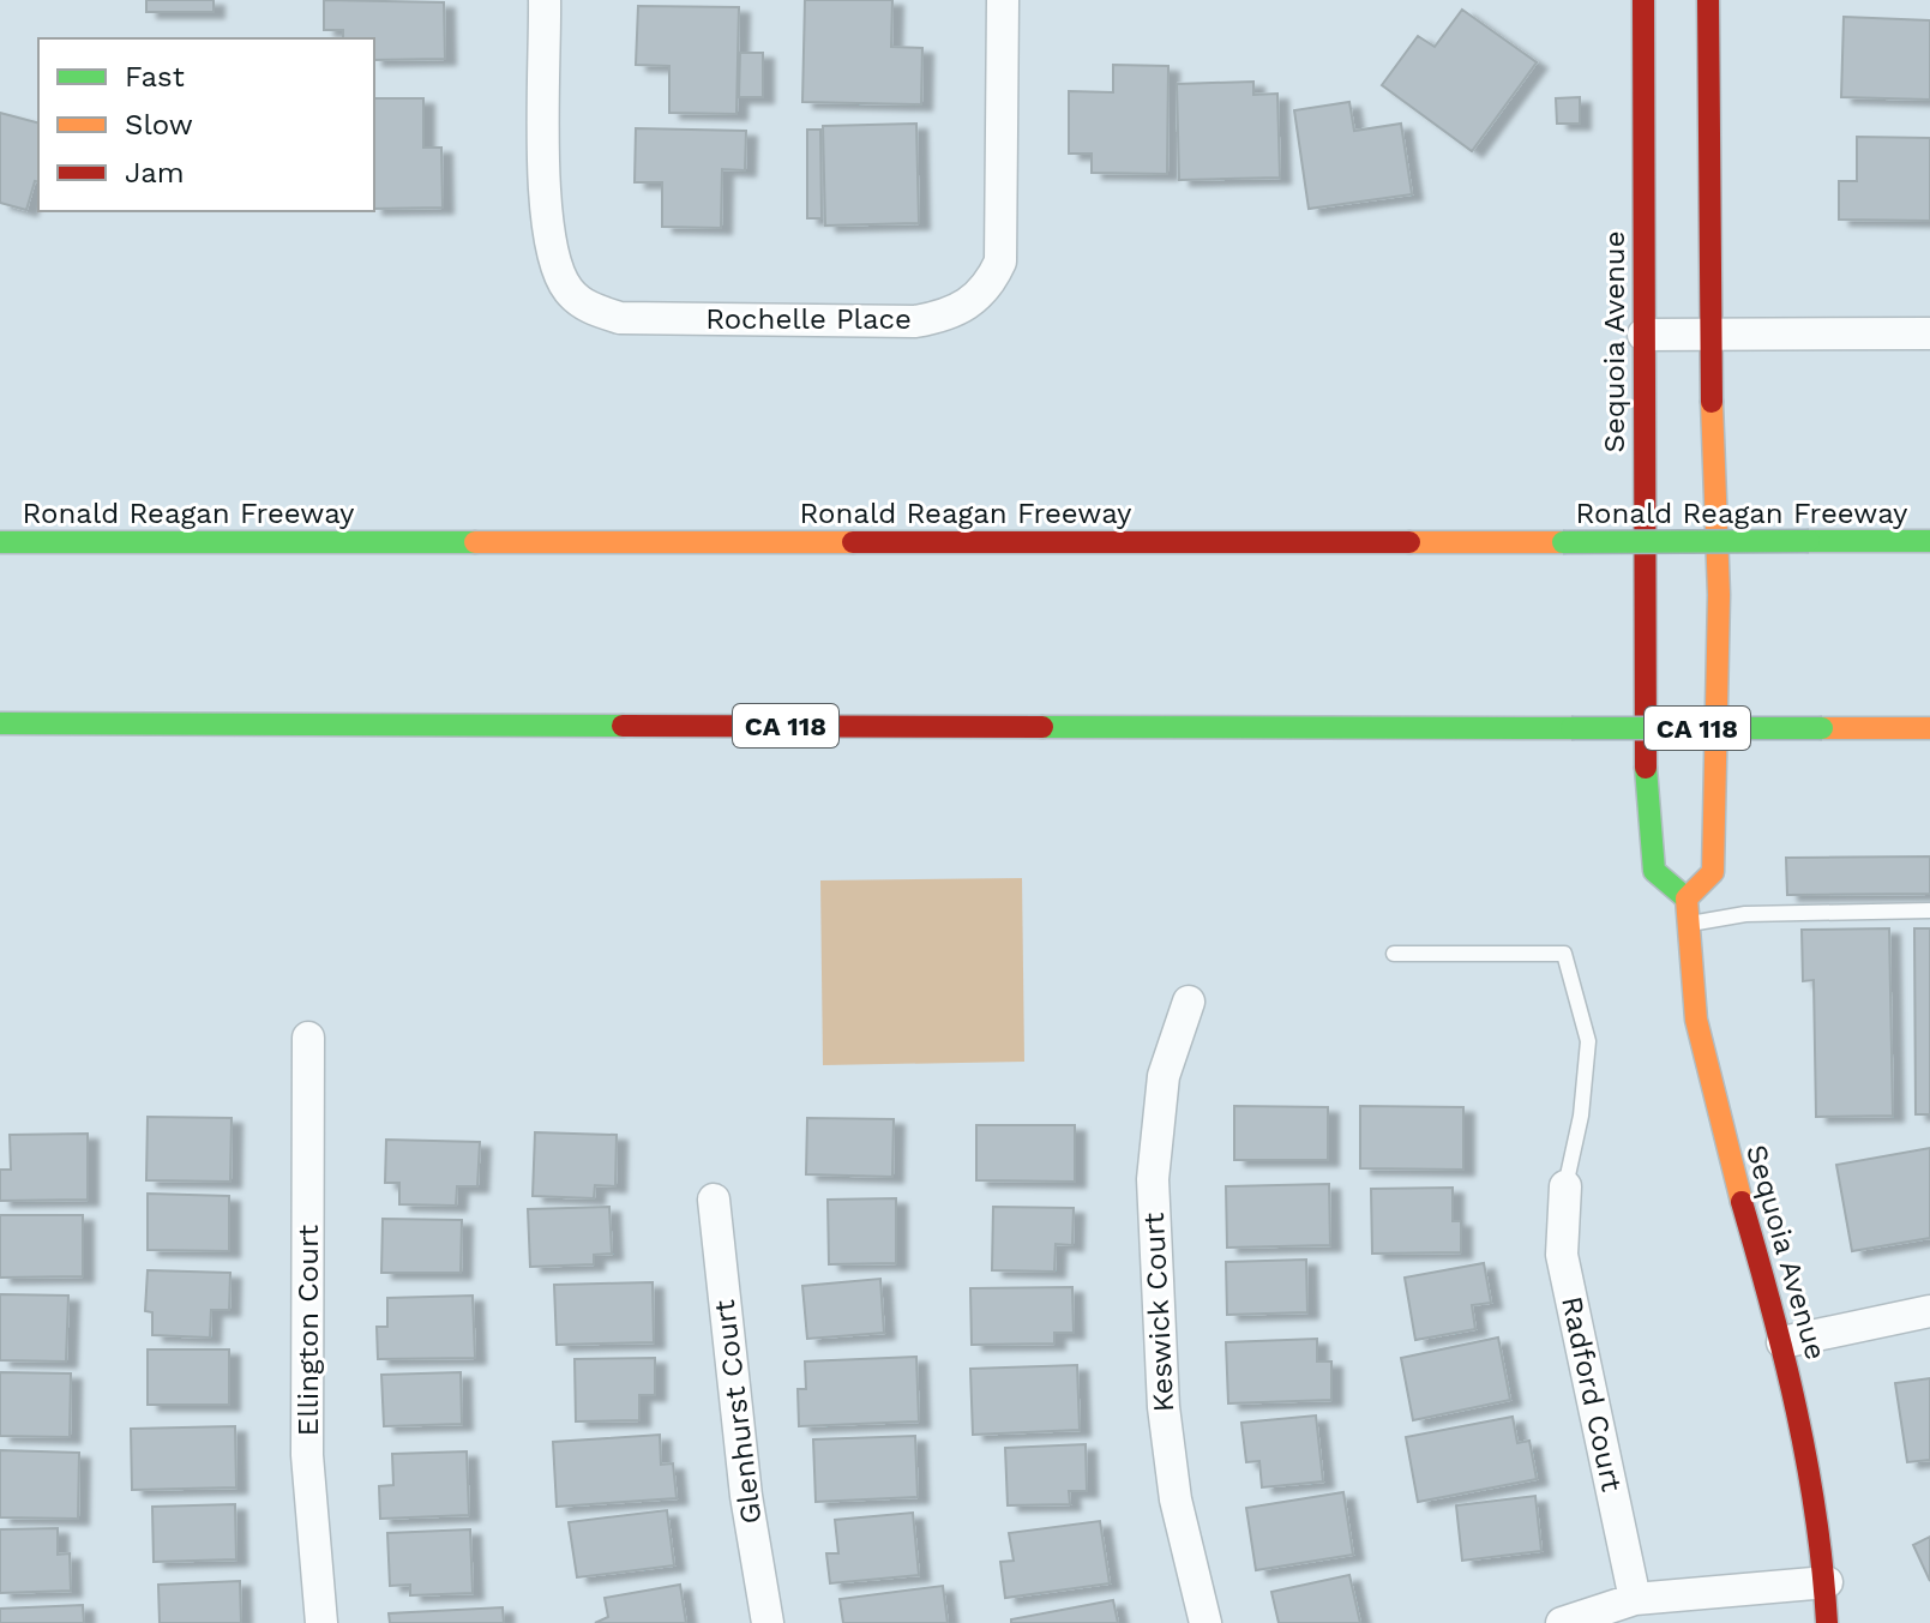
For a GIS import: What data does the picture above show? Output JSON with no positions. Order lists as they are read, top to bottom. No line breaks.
{"streets":{"main road":["Sequoia Avenue","Ronald Reagan Freeway","CA 118"],"street":["Rochelle Place","Keswick Court","Ellington Court","Radford Court","Glenhurst Court"]},"legend":["Fast","Slow","Jam"]}
